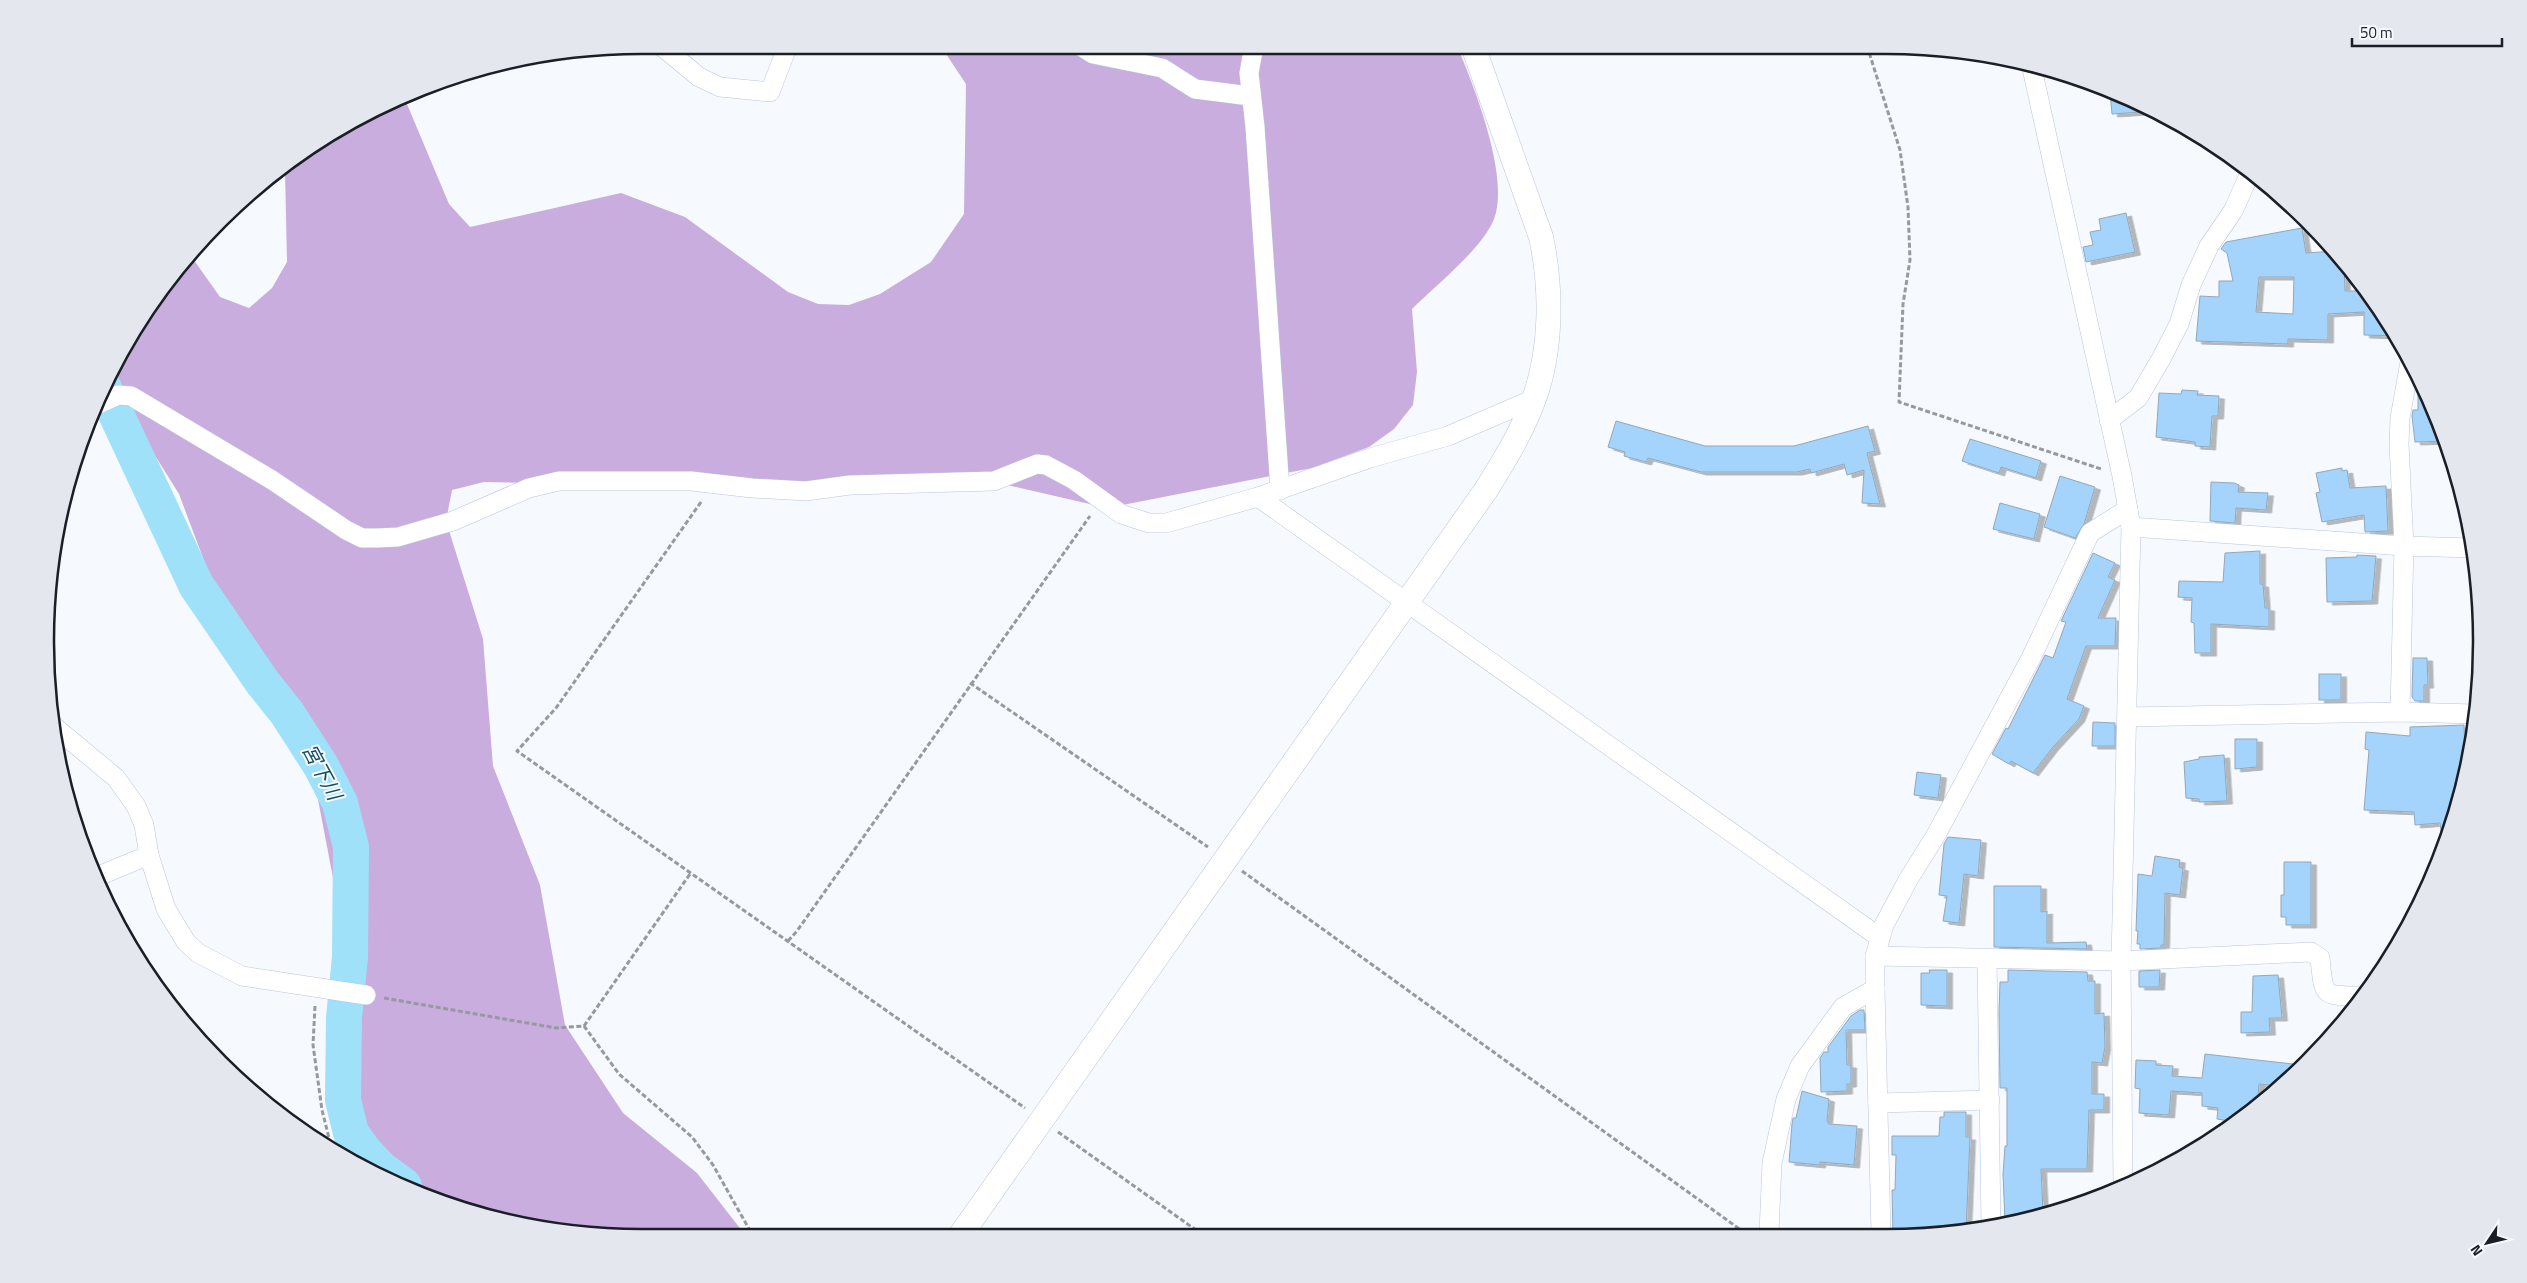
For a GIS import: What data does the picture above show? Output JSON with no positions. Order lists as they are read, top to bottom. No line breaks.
{"water":["宮下川"],"scale_bar":"50 m","north":"bottom left"}
